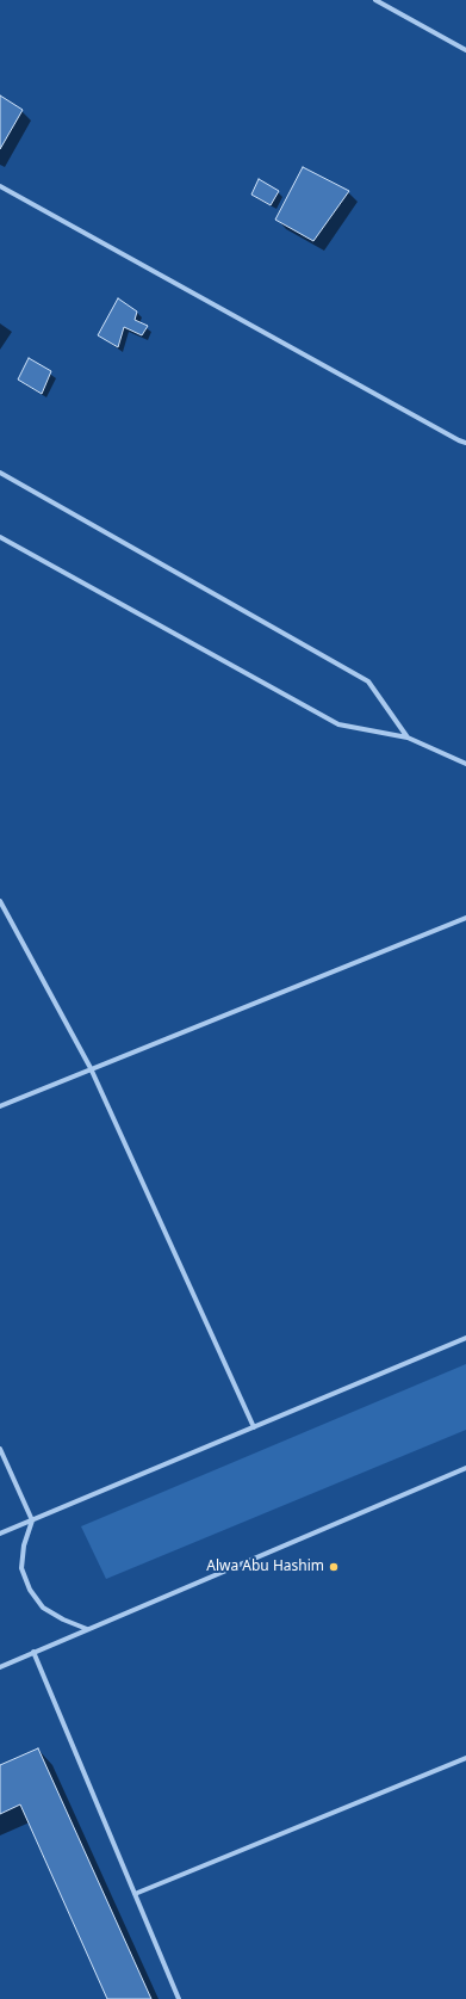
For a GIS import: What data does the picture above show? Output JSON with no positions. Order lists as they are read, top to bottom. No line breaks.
{"places":["Alwa Abu Hashim"]}
